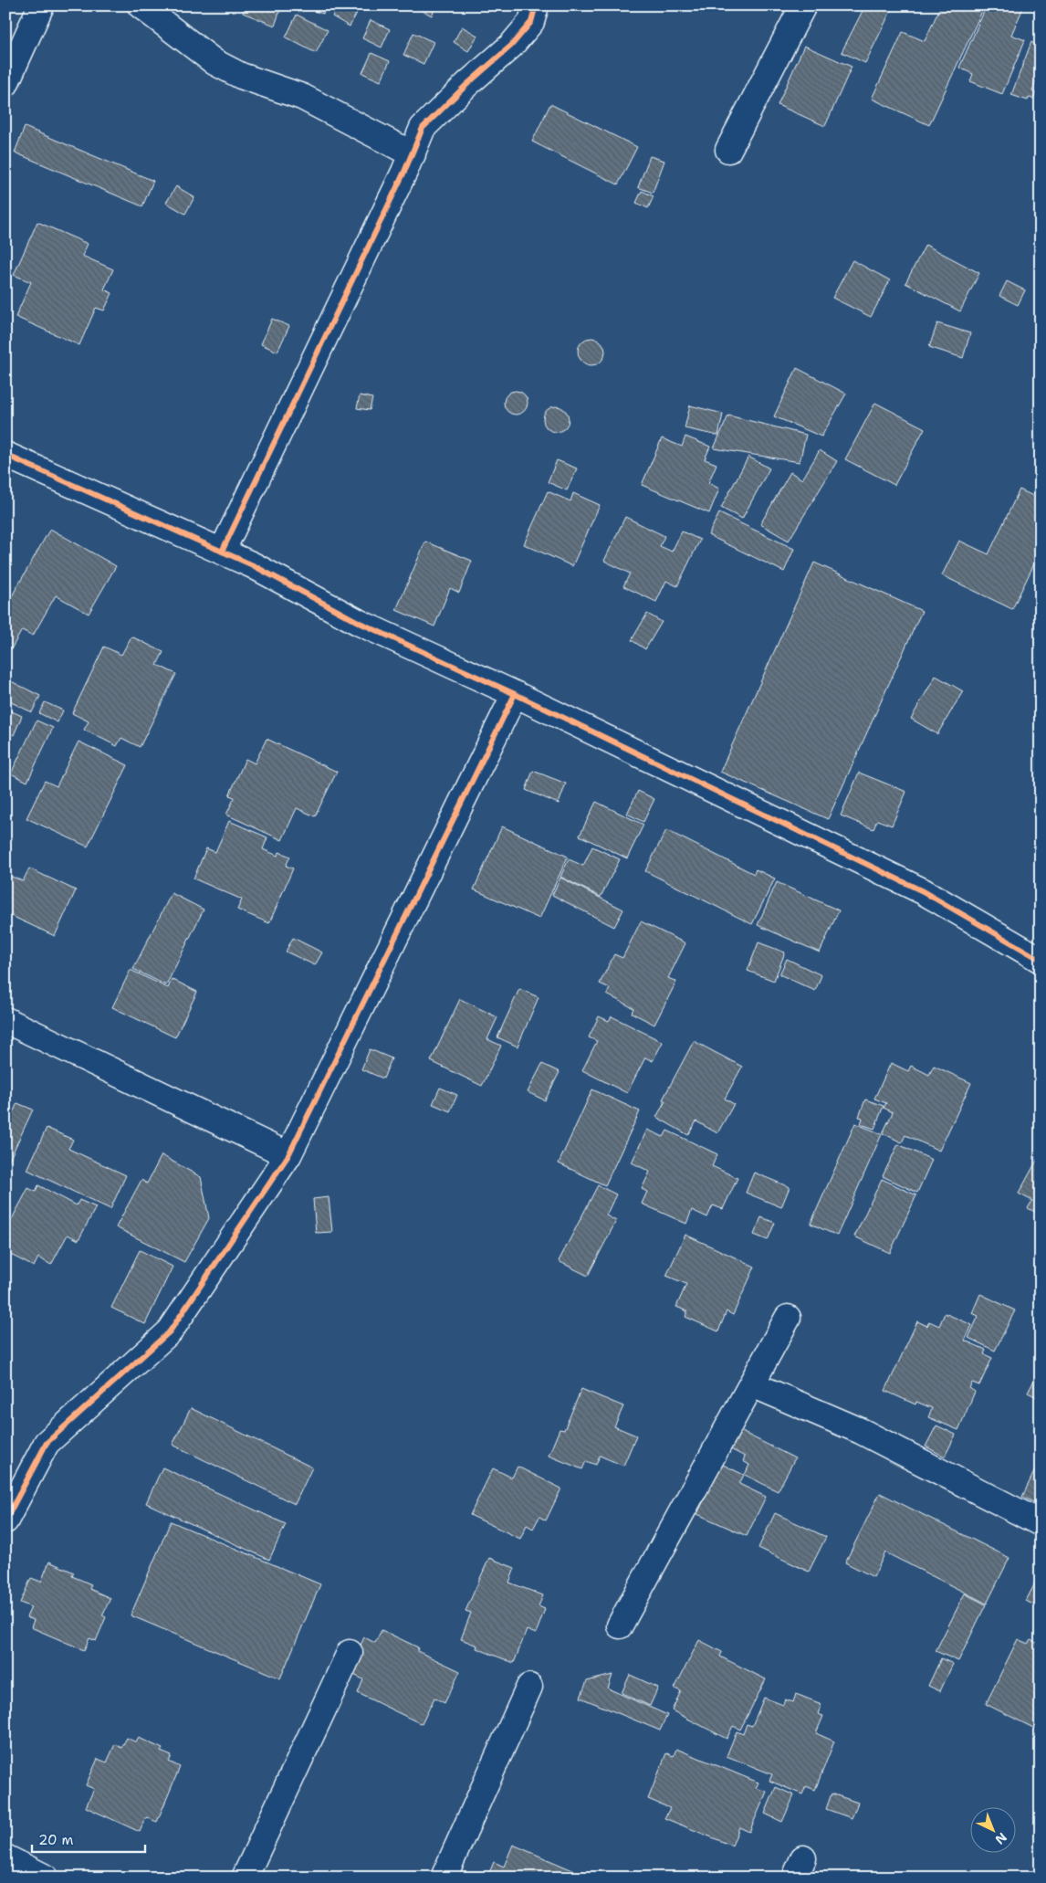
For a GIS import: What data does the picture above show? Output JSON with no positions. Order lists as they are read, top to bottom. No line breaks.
{"scale_bar":"20 m","north":"bottom right"}
